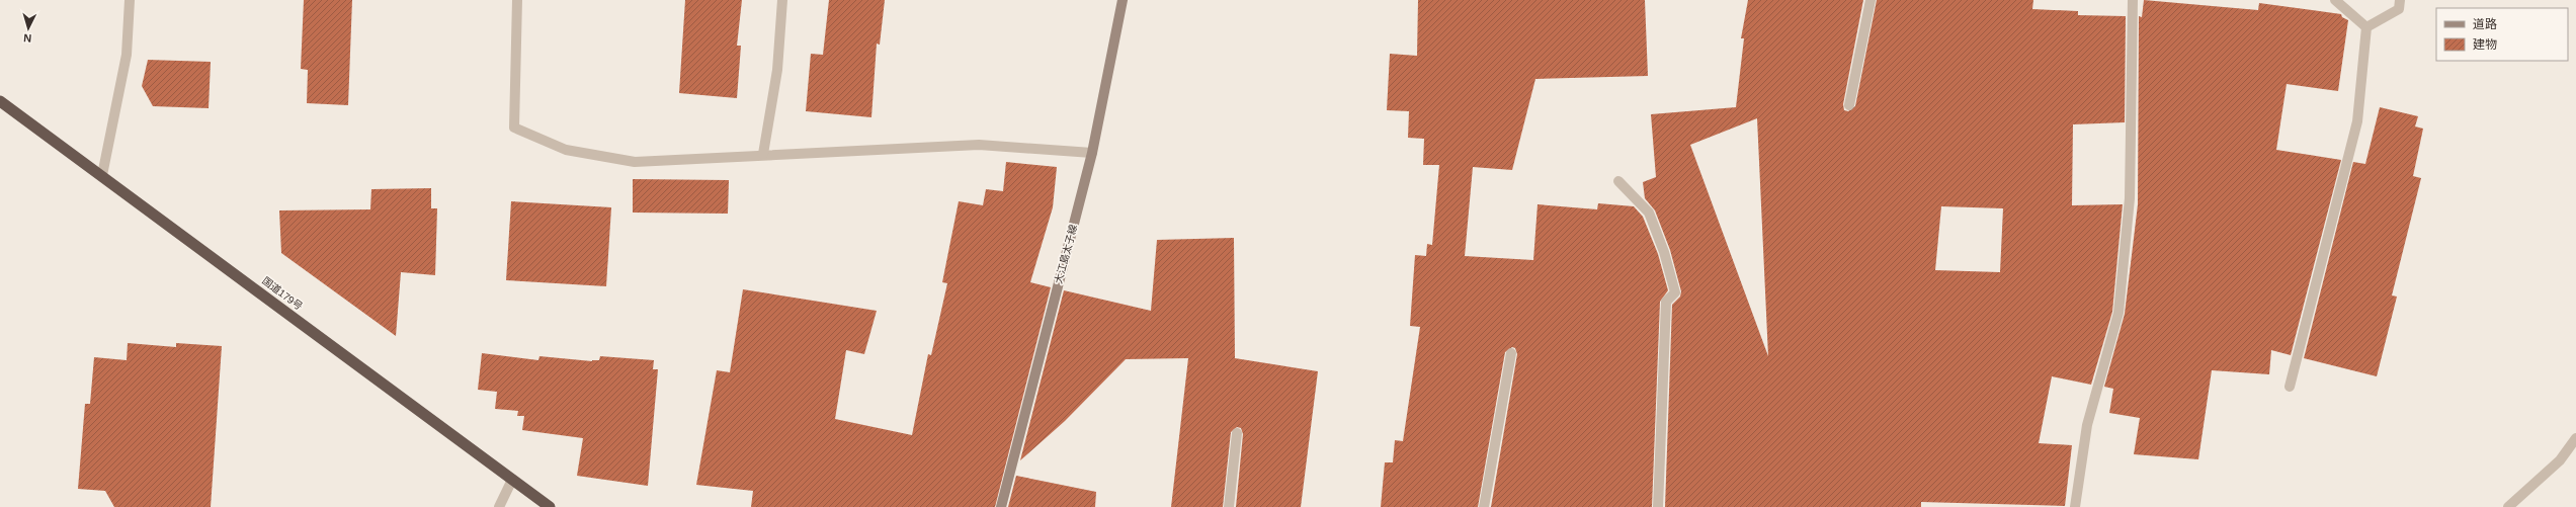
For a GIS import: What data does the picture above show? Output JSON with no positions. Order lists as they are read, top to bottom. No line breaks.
{"streets":{"highway":["国道179号"],"main road":["大江島太子線"]},"legend":["道路","建物"],"north":"bottom"}
